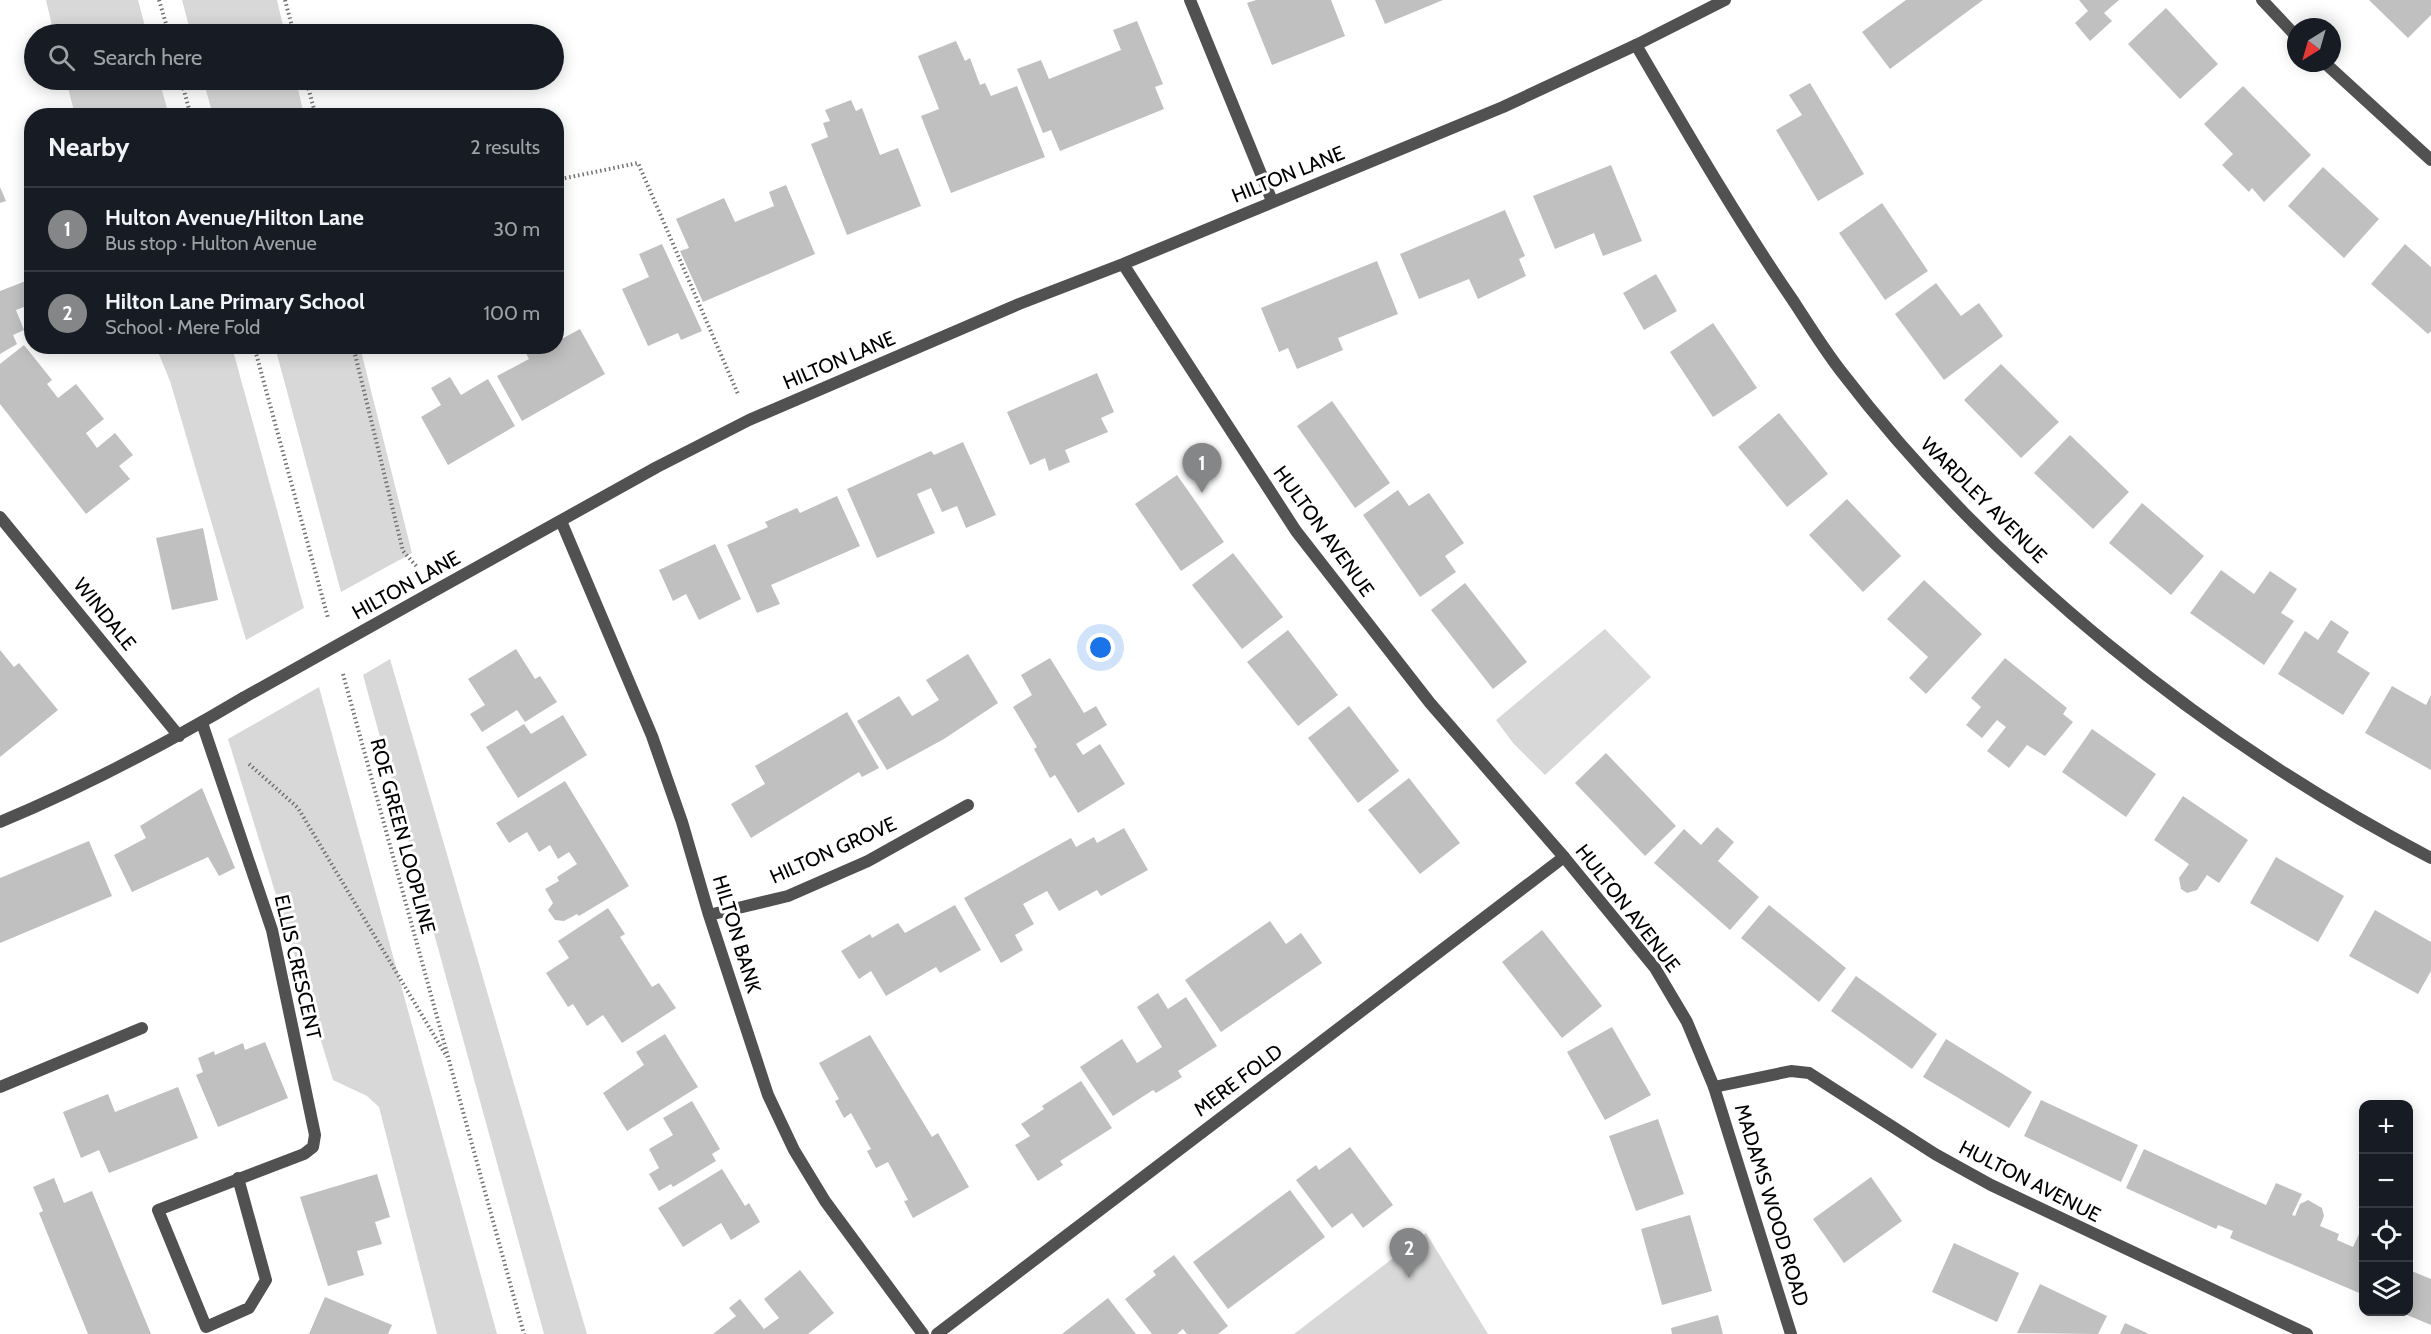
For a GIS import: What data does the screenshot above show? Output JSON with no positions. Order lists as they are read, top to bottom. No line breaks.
{"streets":{"street":["HILTON LANE","WARDLEY AVENUE","HULTON AVENUE","WINDALE","HILTON GROVE","HILTON BANK","ELLIS CRESCENT","MERE FOLD","MADAMS WOOD ROAD"],"path":["ROE GREEN LOOPLINE"]},"crossings":[["HILTON LANE","WARDLEY AVENUE"],["HILTON LANE","HULTON AVENUE"],["HILTON LANE","WINDALE"],["HILTON LANE","HILTON BANK"],["HILTON LANE","ELLIS CRESCENT"],["HULTON AVENUE","MERE FOLD"],["HULTON AVENUE","MADAMS WOOD ROAD"],["HILTON GROVE","HILTON BANK"]],"north":"bottom left","page":{"search":"Search here","heading":["Nearby","2 results"],"list":[{"mark":"1","name":"Hulton Avenue/Hilton Lane","note":"Bus stop · Hulton Avenue","value":"30 m"},{"mark":"2","name":"Hilton Lane Primary School","note":"School · Mere Fold","value":"100 m"}],"pins":["1","2"],"map_buttons":["+","−"]}}
